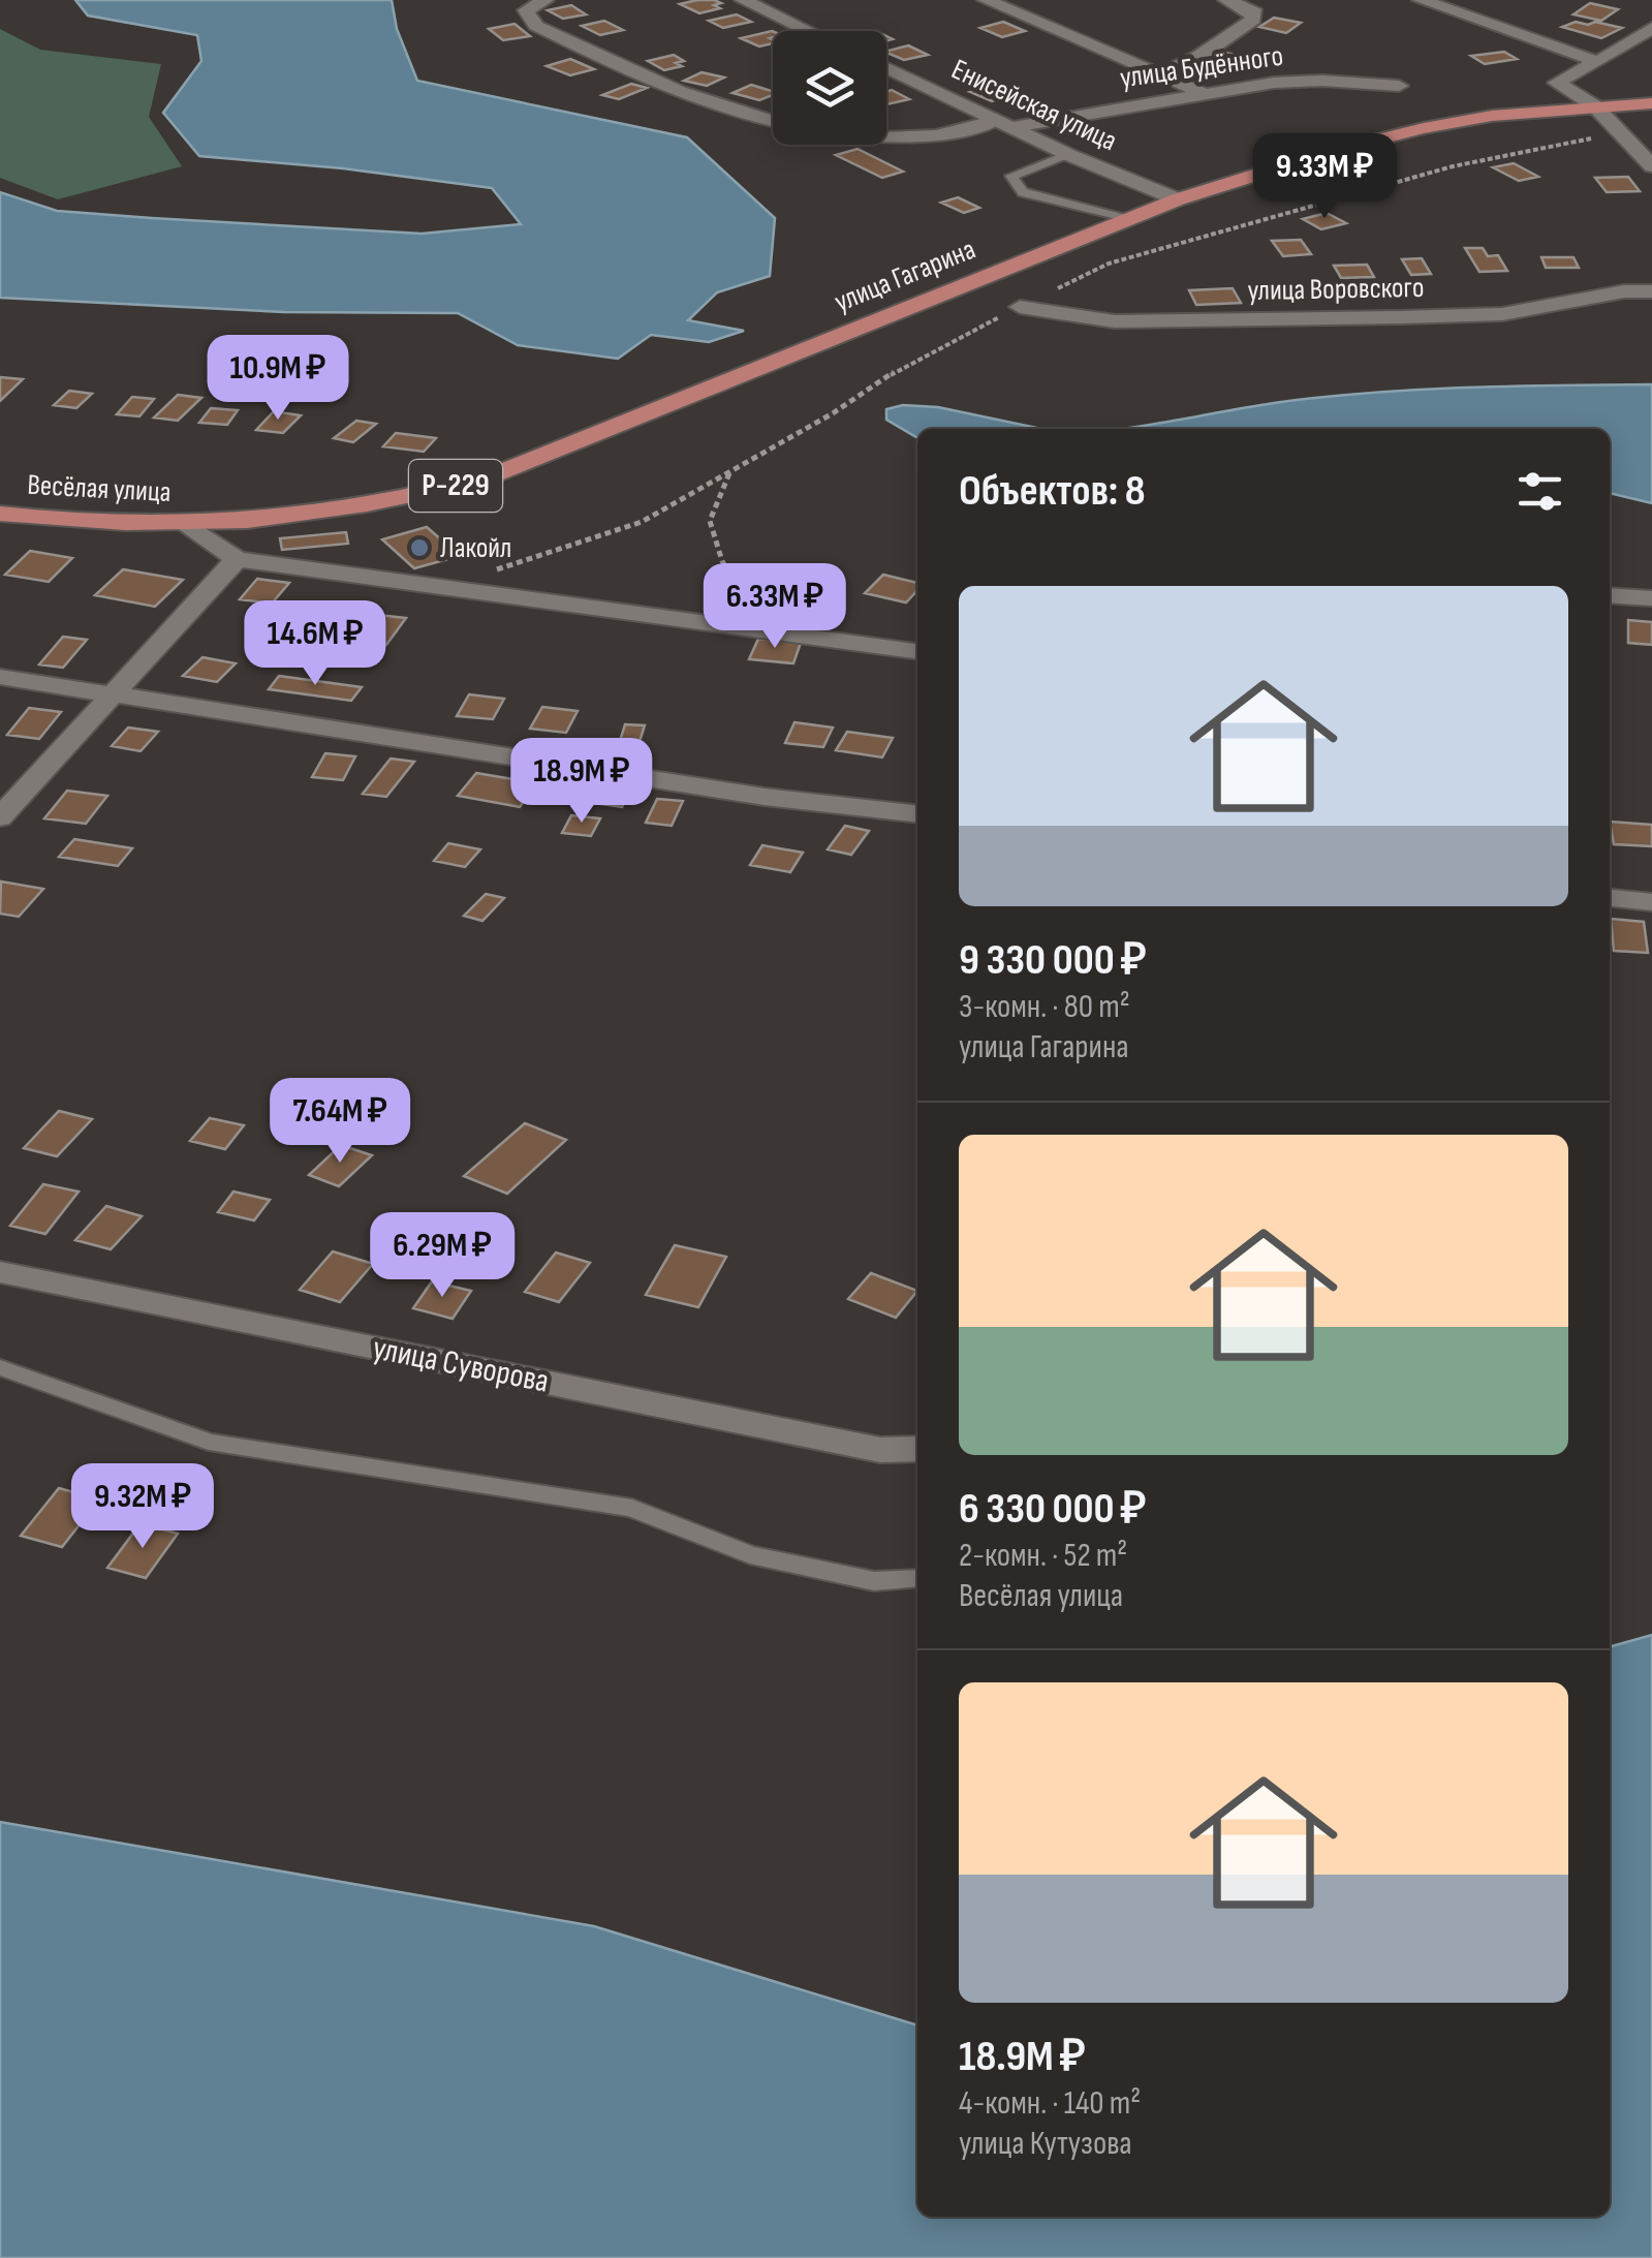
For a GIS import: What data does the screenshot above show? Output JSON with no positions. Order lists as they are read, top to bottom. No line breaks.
{"streets":{"main road":["улица Гагарина","Р-229","Весёлая улица"],"street":["улица Будённого","Енисейская улица","улица Воровского","улица Суворова"]},"crossings":[["улица Будённого","Енисейская улица"],["Енисейская улица","улица Гагарина"],["улица Гагарина","Весёлая улица"]],"places":["Лакойл"],"page":{"price":["9.33M ₽","10.9M ₽","6.33M ₽","14.6M ₽","18.9M ₽","7.64M ₽","6.29M ₽","9.32M ₽"],"heading":"Объектов: 8","list":[{"name":"9 330 000 ₽","note":"3-комн. · 80 m² · улица Гагарина"},{"name":"6 330 000 ₽","note":"2-комн. · 52 m² · Весёлая улица"},{"name":"18.9M ₽","note":"4-комн. · 140 m² · улица Кутузова"}]}}
